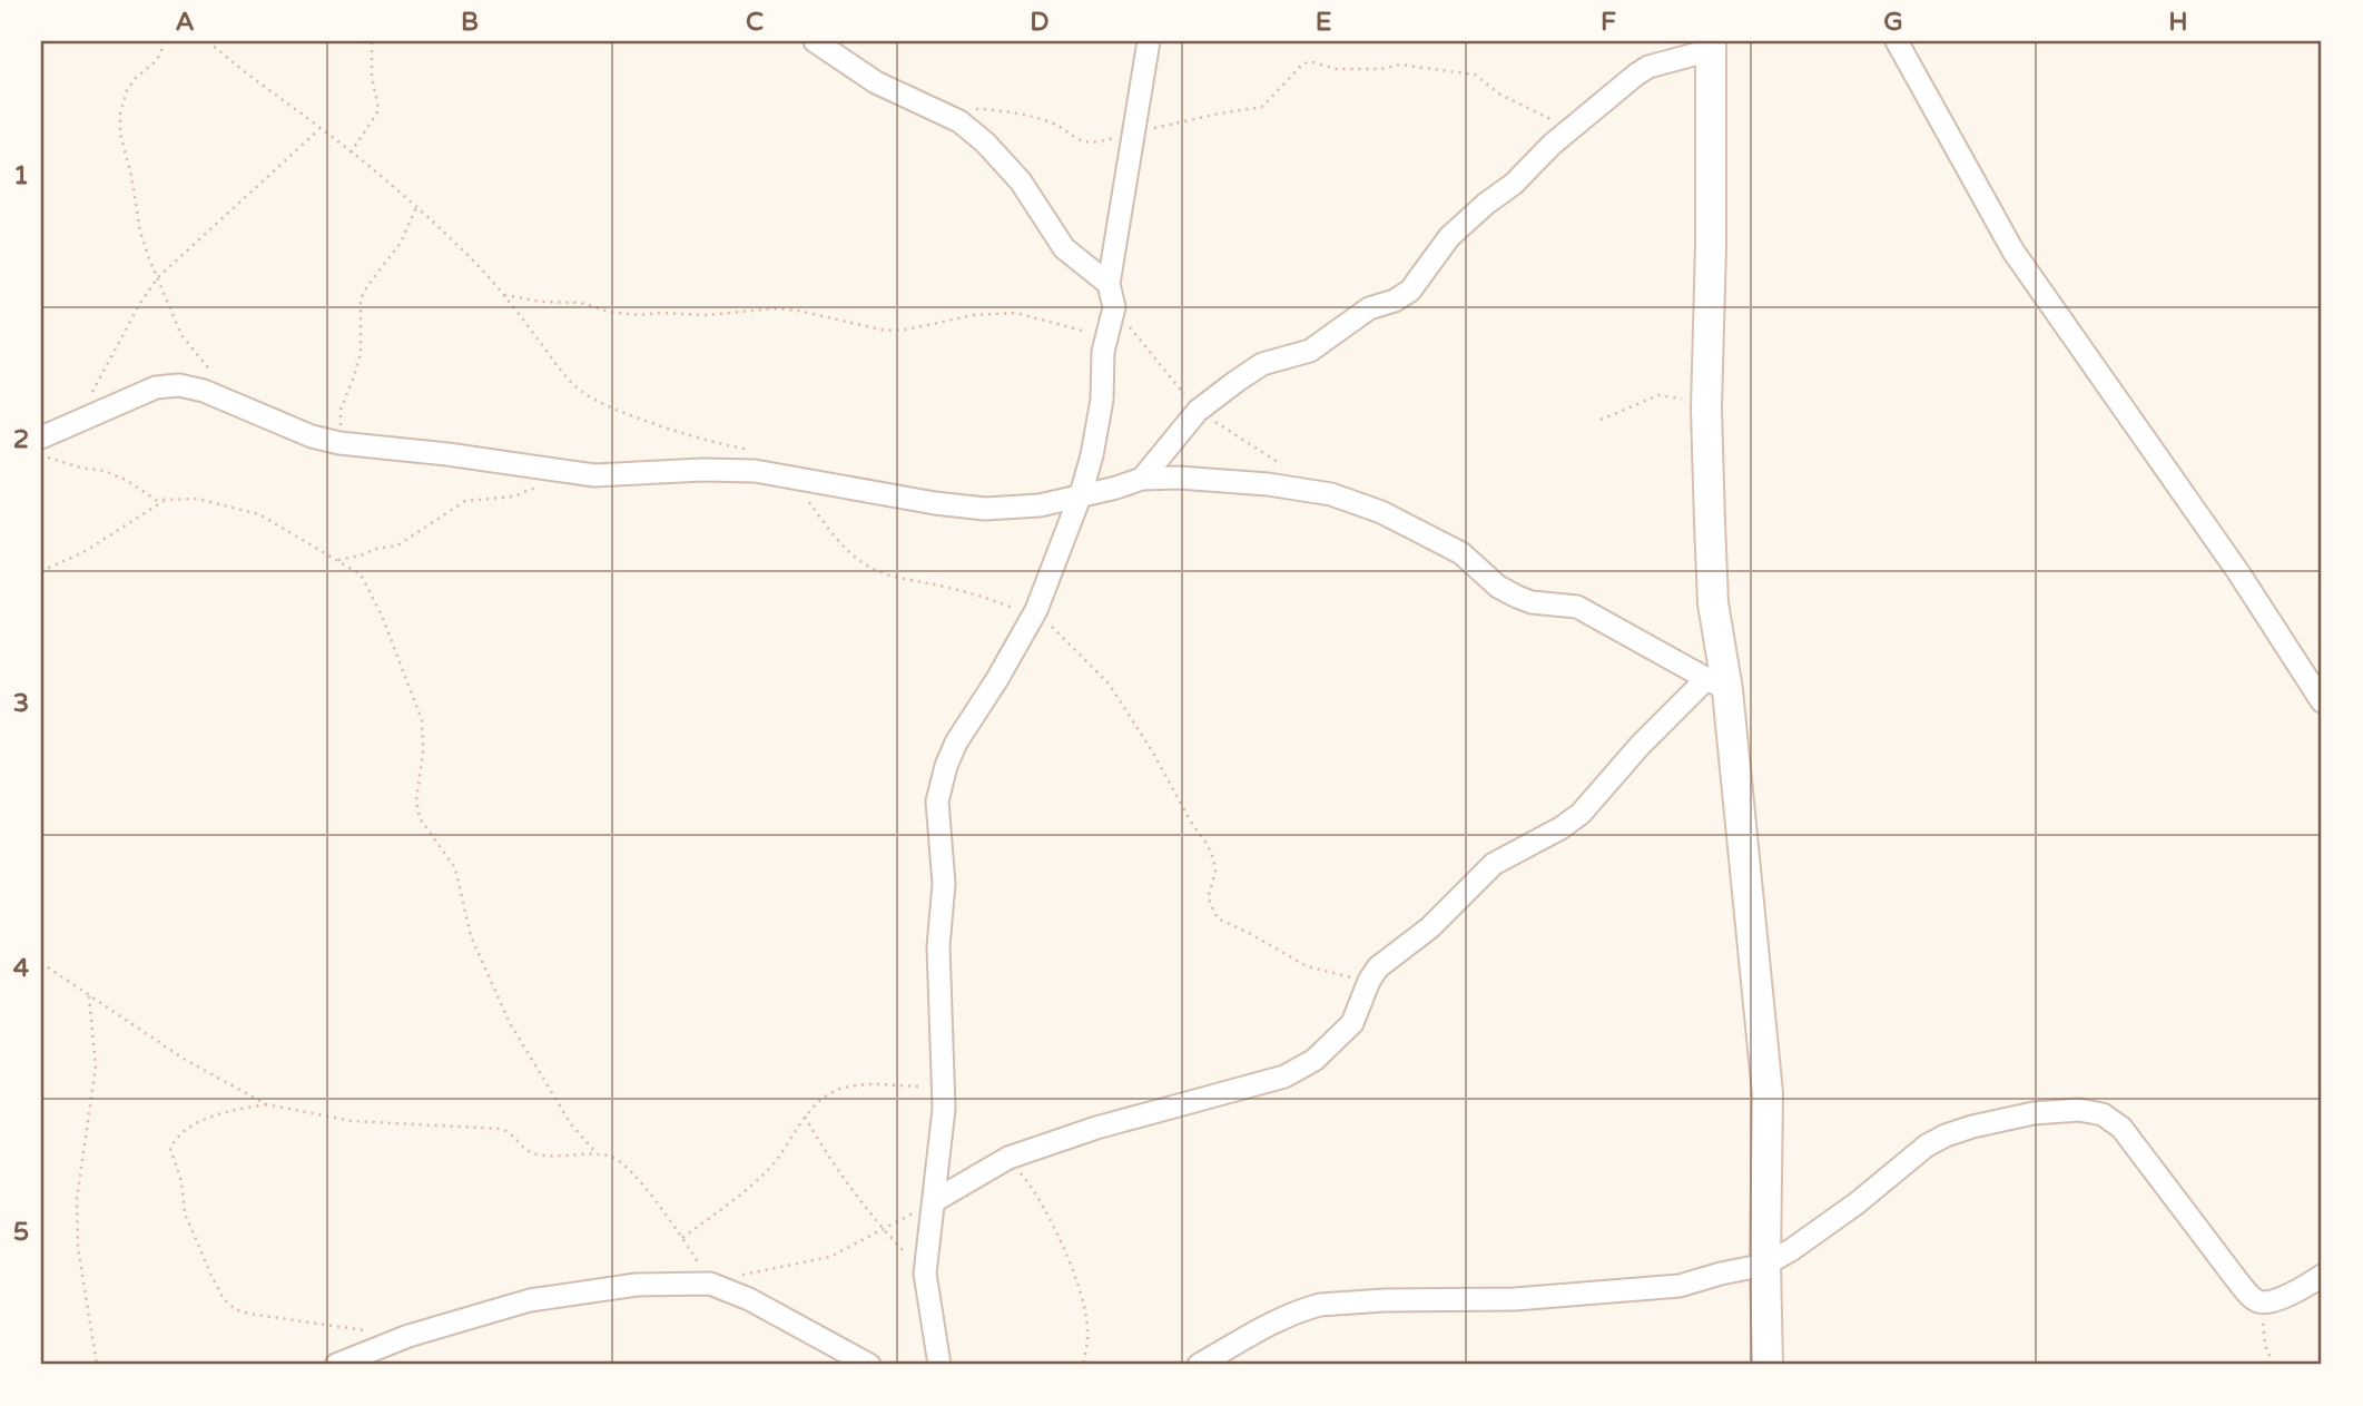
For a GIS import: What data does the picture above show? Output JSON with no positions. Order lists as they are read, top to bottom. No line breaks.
{"grid":{"columns":["A","B","C","D","E","F","G","H"],"rows":["1","2","3","4","5"]}}
